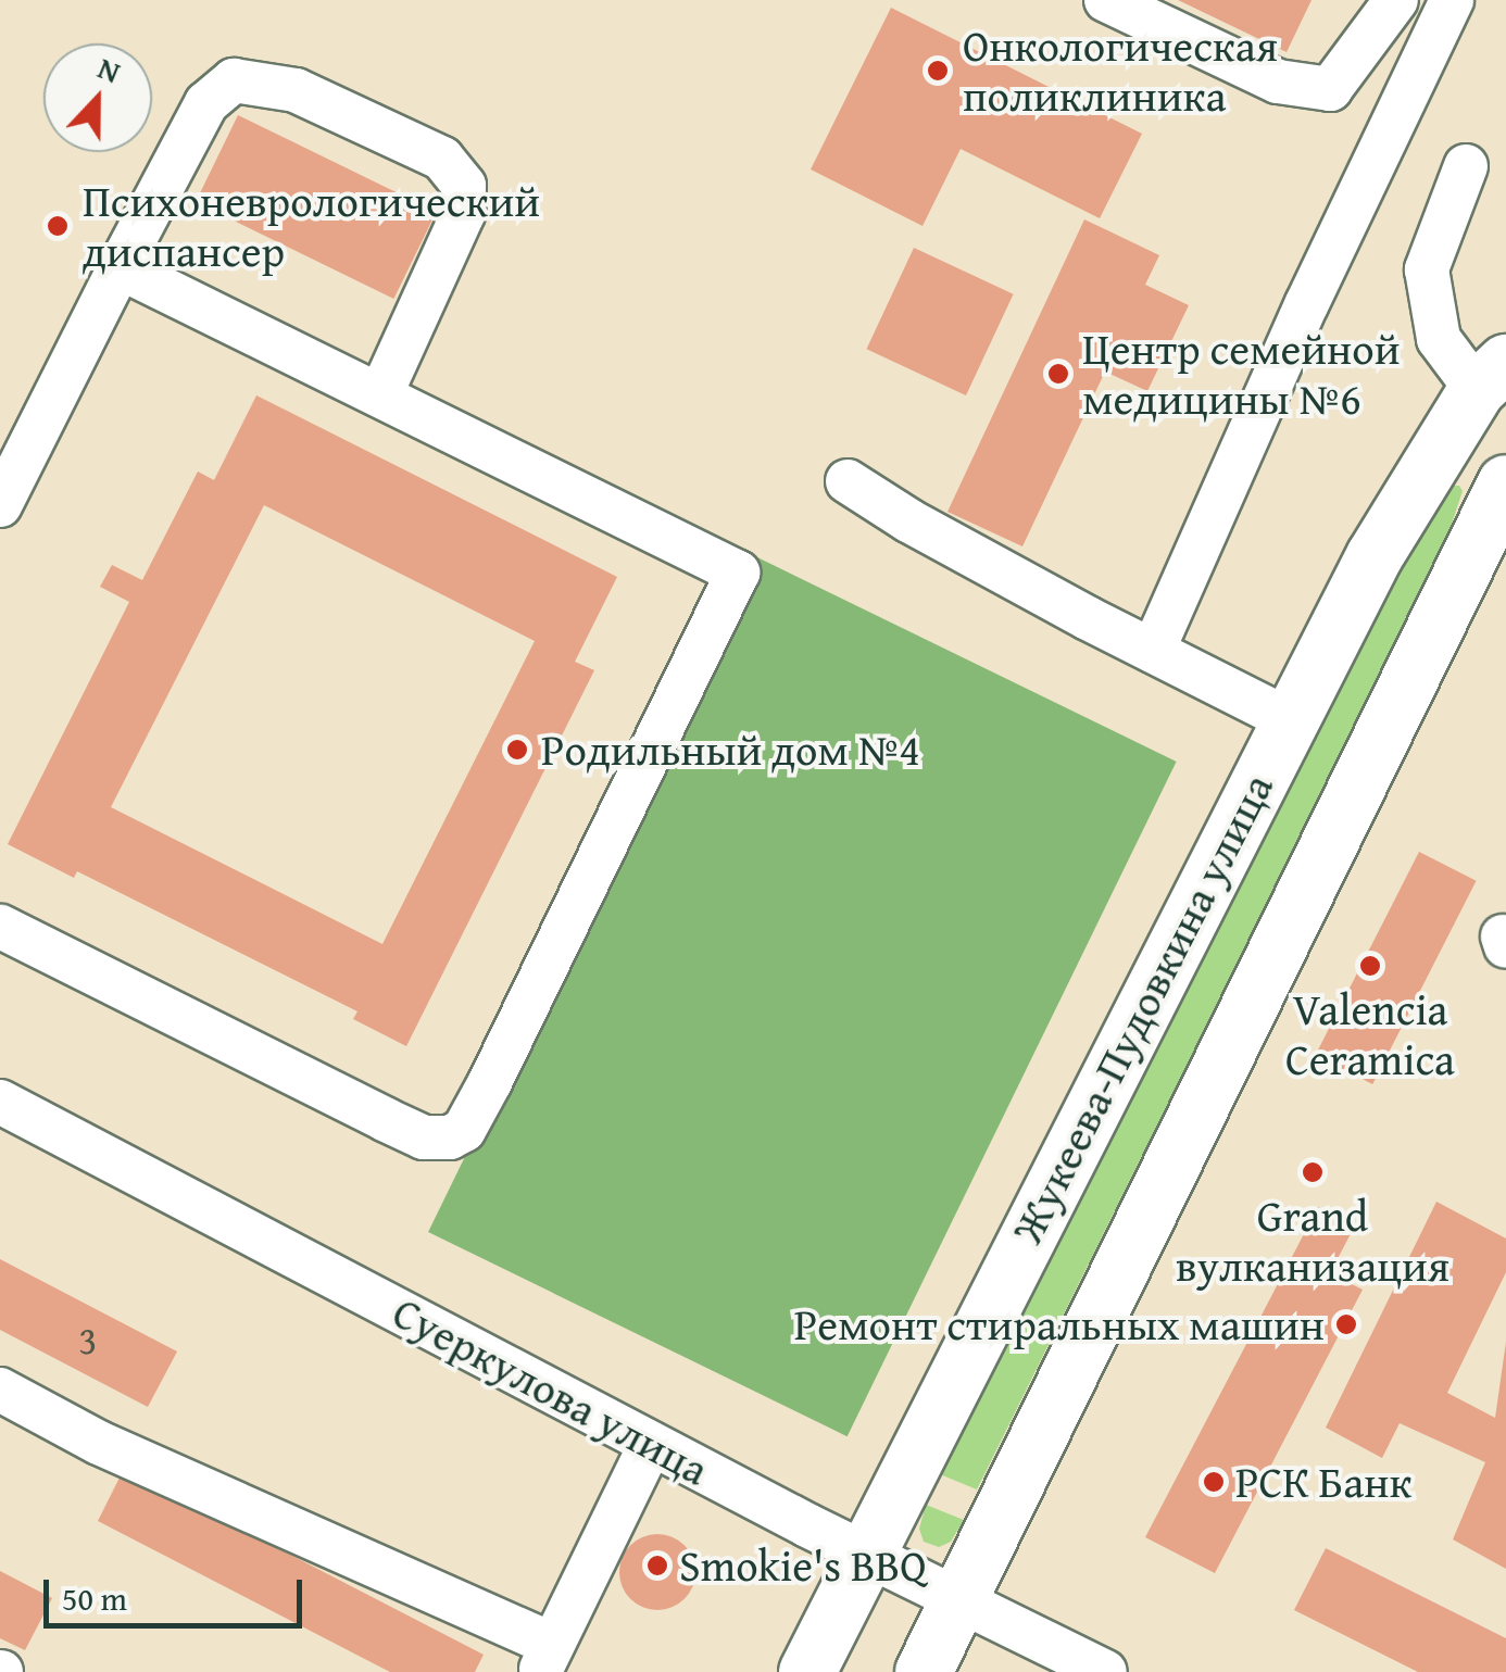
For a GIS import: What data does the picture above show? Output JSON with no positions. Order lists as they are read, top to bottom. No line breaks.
{"streets":{"main road":["Жукеева-Пудовкина улица"],"street":["Суеркулова улица"]},"crossings":[["Жукеева-Пудовкина улица","Суеркулова улица"]],"places":["Онкологическая поликлиника","Психоневрологический диспансер","Центр семейной медицины №6","Родильный дом №4","Valencia Ceramica","Grand вулканизация","Ремонт стиральных машин","РСК Банк","Smokie's BBQ"],"house_numbers":["3"],"scale_bar":"50 m","north":"top"}
